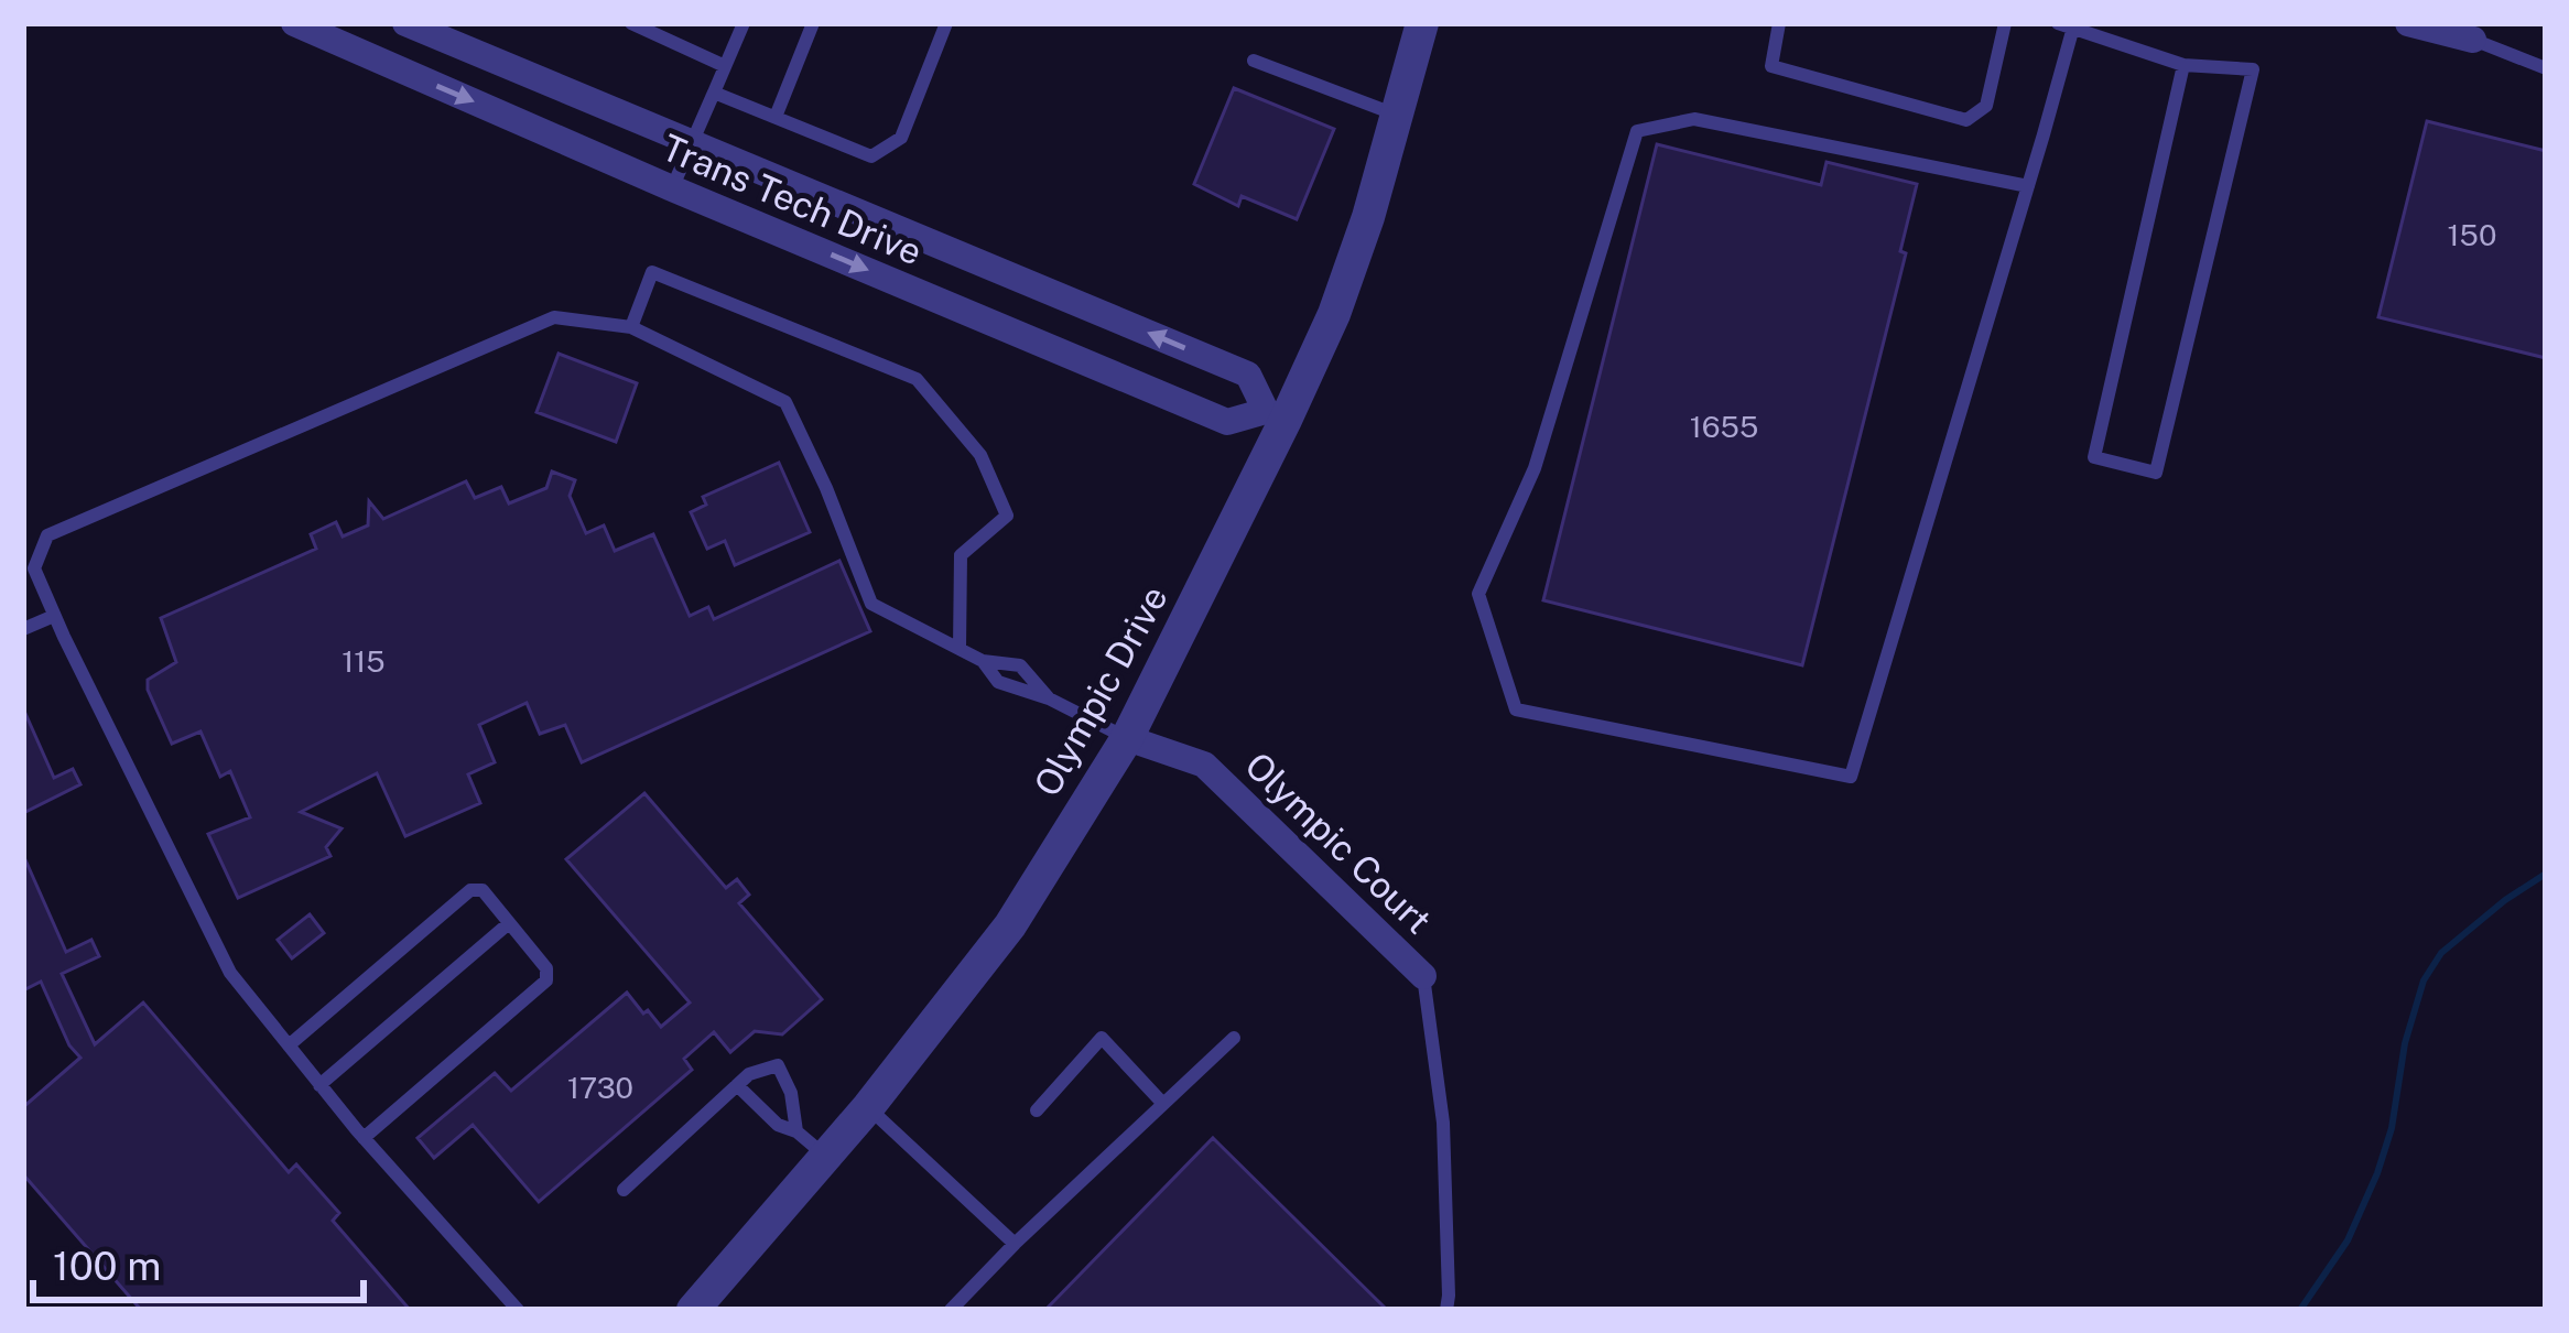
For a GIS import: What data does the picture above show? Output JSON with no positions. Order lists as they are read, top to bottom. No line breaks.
{"streets":{"street":["Trans Tech Drive","Olympic Drive","Olympic Court"]},"crossings":[["Trans Tech Drive","Olympic Drive"],["Olympic Drive","Olympic Court"]],"house_numbers":["150","1655","115","1730"],"scale_bar":"100 m"}
